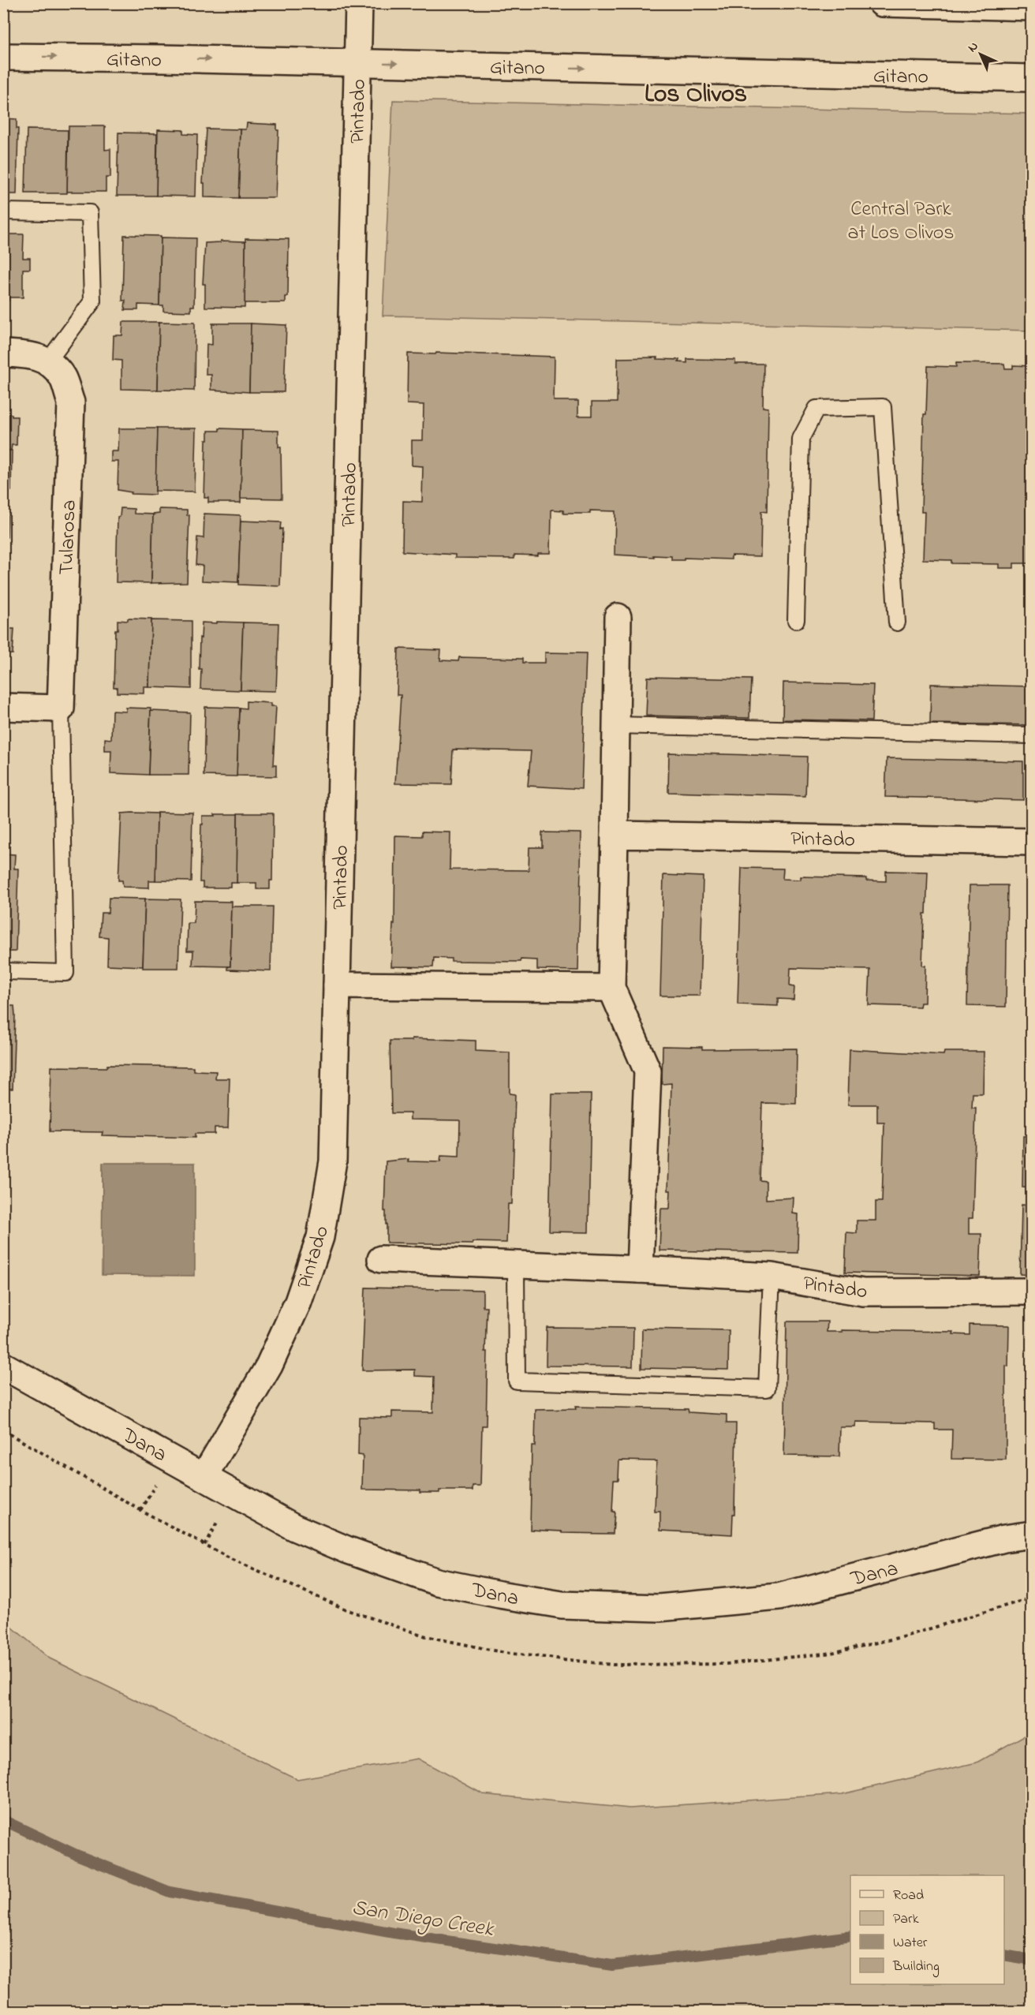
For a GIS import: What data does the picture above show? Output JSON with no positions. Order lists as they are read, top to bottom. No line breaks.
{"streets":{"street":["Gitano","Pintado","Tularosa","Dana"]},"crossings":[["Gitano","Pintado"],["Pintado","Dana"]],"one_way":["Gitano"],"districts":["Los Olivos"],"water":["San Diego Creek"],"parks":["Central Park at Los Olivos"],"legend":["Road","Park","Water","Building"],"north":"top left"}
